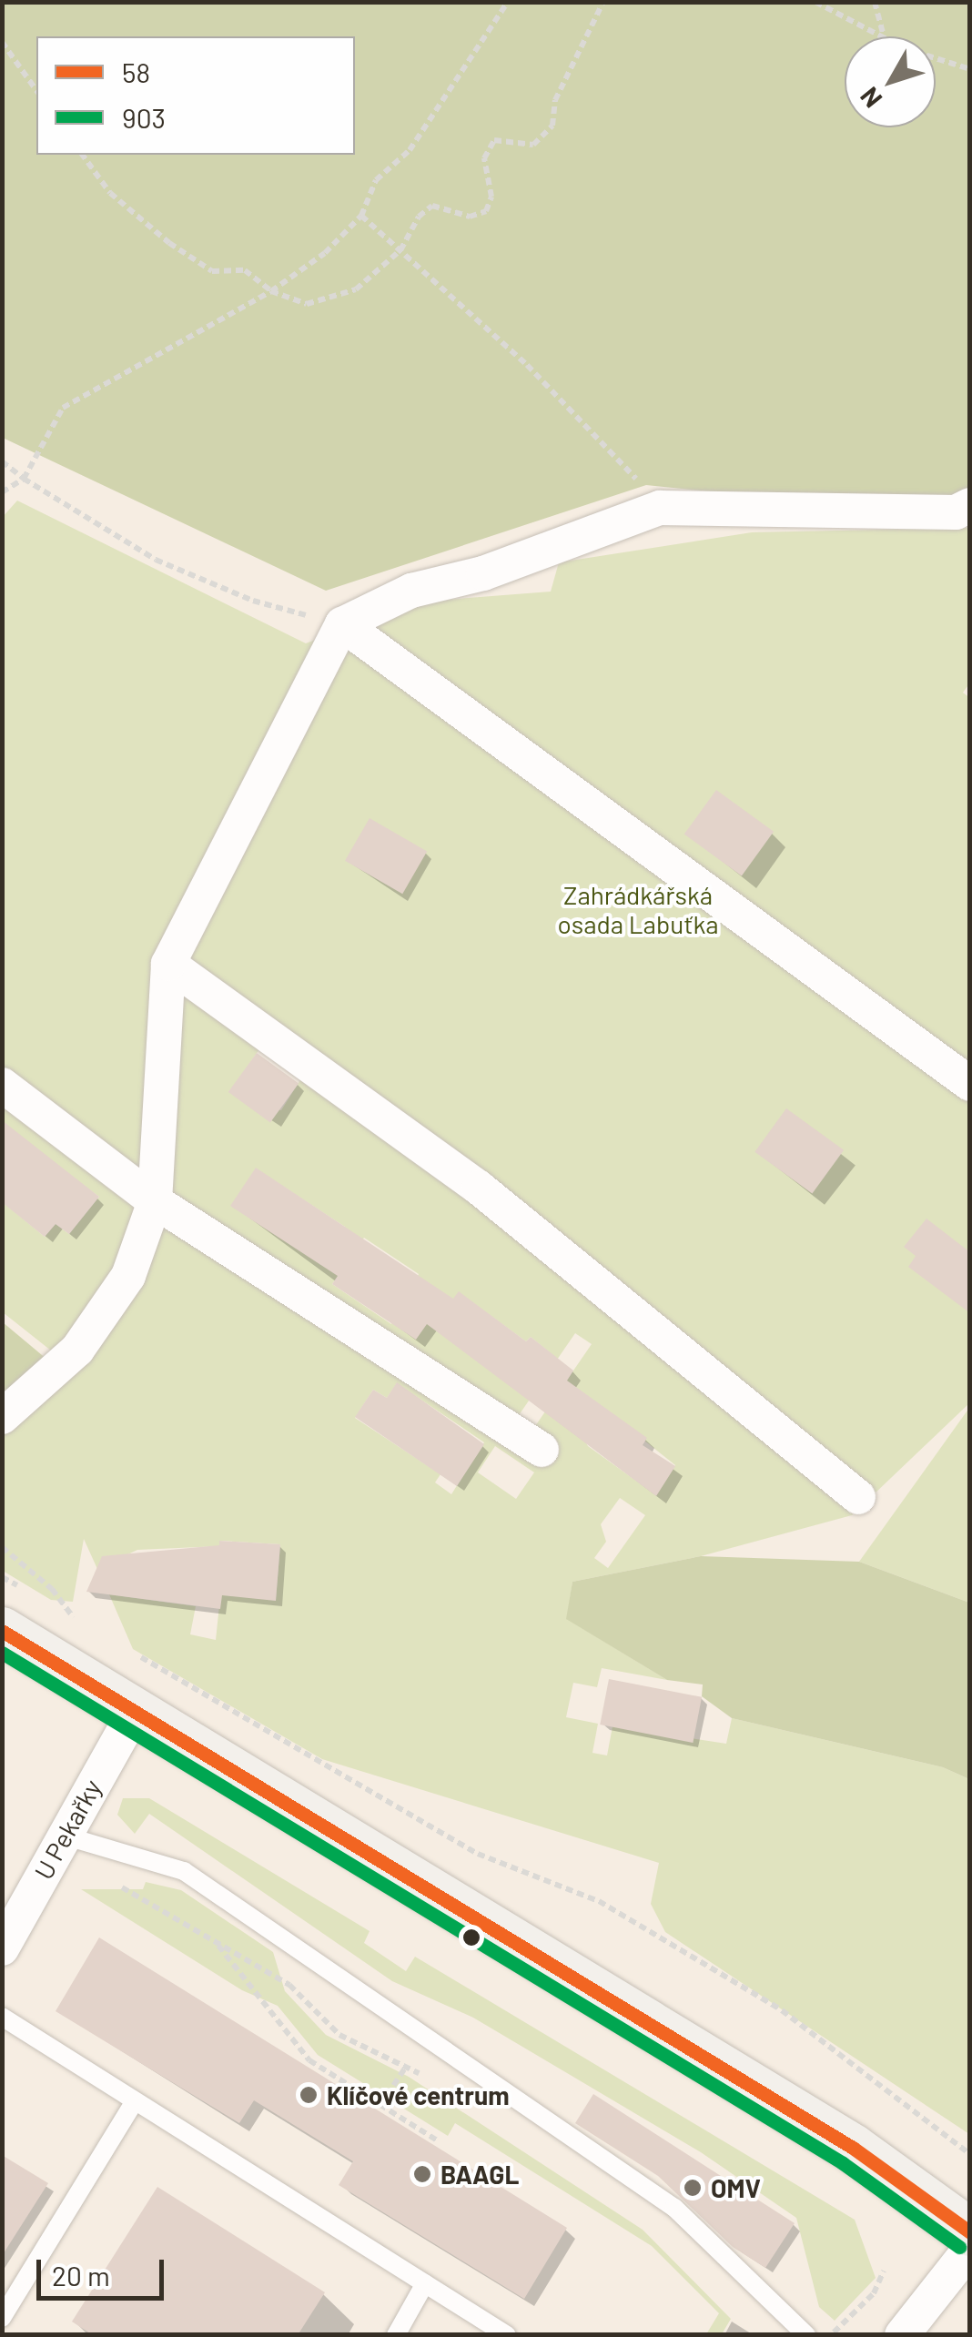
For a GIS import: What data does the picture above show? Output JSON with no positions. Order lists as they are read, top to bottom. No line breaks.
{"streets":{"street":["U Pekařky"]},"parks":["Zahrádkářská osada Labuťka"],"places":["Klíčové centrum","BAAGL","OMV"],"lines":["transit line 58","transit line 903"],"legend":["58","903"],"scale_bar":"20 m","north":"bottom left"}
